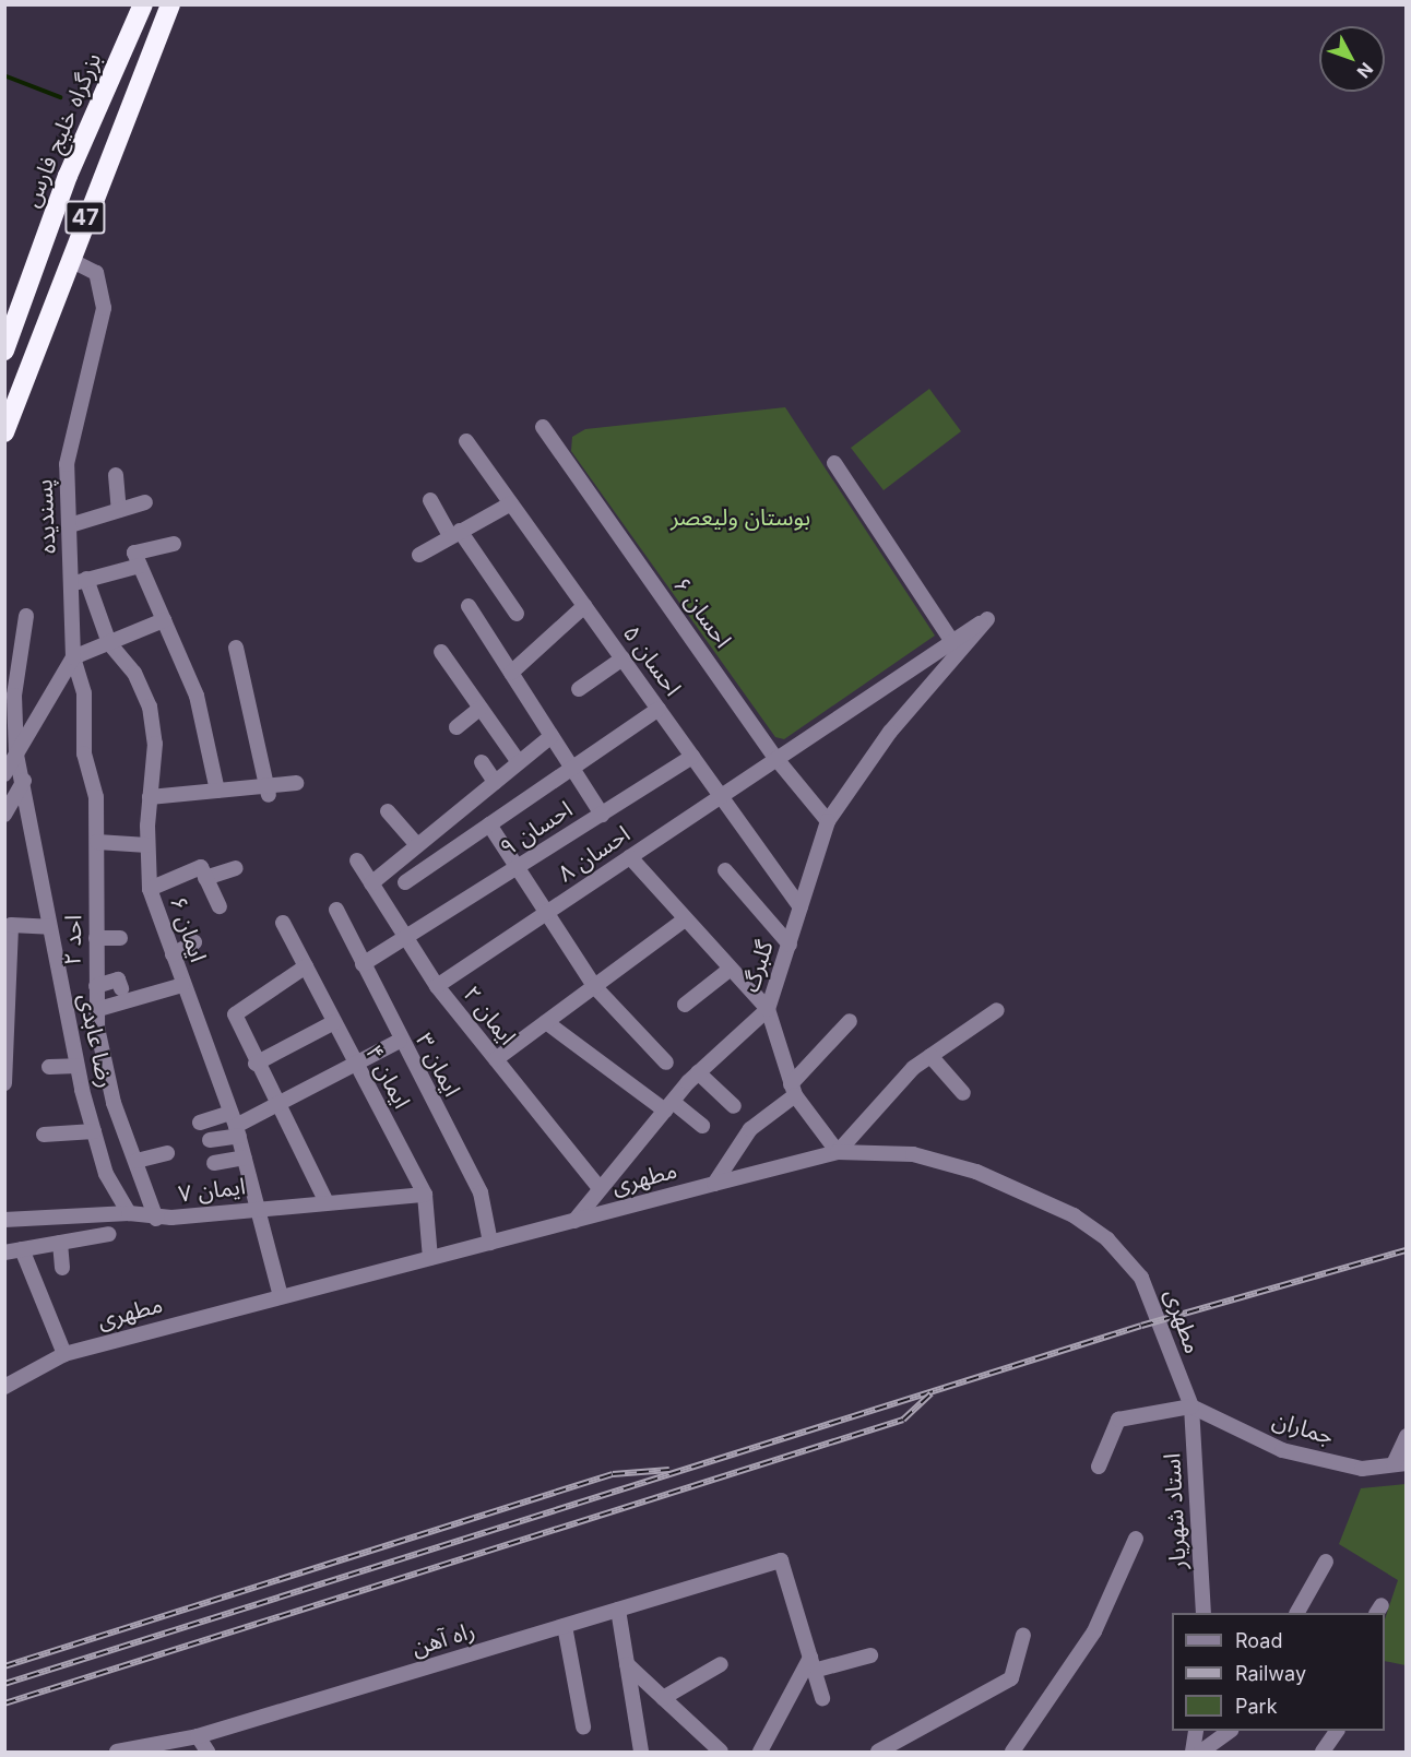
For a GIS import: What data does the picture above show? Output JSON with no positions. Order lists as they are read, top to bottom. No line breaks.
{"streets":{"highway":["بزرگراه خلیج فارس","47"],"street":["پسندیده","احسان ۶","احسان ۵","احسان ۹","احسان ۸","ایمان ۶","احد ۲","گلبرگ","ایمان ۲","رضا عابدی","ایمان ۳","ایمان ۴","مطهری","ایمان ۷","جماران","استاد شهریار","راه آهن"]},"crossings":[["47","پسندیده"],["پسندیده","ایمان ۶"],["پسندیده","احد ۲"],["احسان ۶","احسان ۸"],["احسان ۶","گلبرگ"],["احسان ۵","احسان ۹"],["احسان ۵","احسان ۸"],["احسان ۵","گلبرگ"],["احسان ۹","ایمان ۲"],["احسان ۹","ایمان ۳"],["احسان ۸","گلبرگ"],["احسان ۸","ایمان ۲"],["ایمان ۶","مطهری"],["ایمان ۶","ایمان ۷"],["احد ۲","ایمان ۷"],["گلبرگ","مطهری"],["رضا عابدی","ایمان ۷"],["ایمان ۳","مطهری"],["ایمان ۴","مطهری"],["ایمان ۴","ایمان ۷"],["مطهری","جماران"],["مطهری","استاد شهریار"],["جماران","استاد شهریار"]],"parks":["بوستان ولیعصر"],"legend":["Road","Railway","Park"],"north":"bottom right"}
